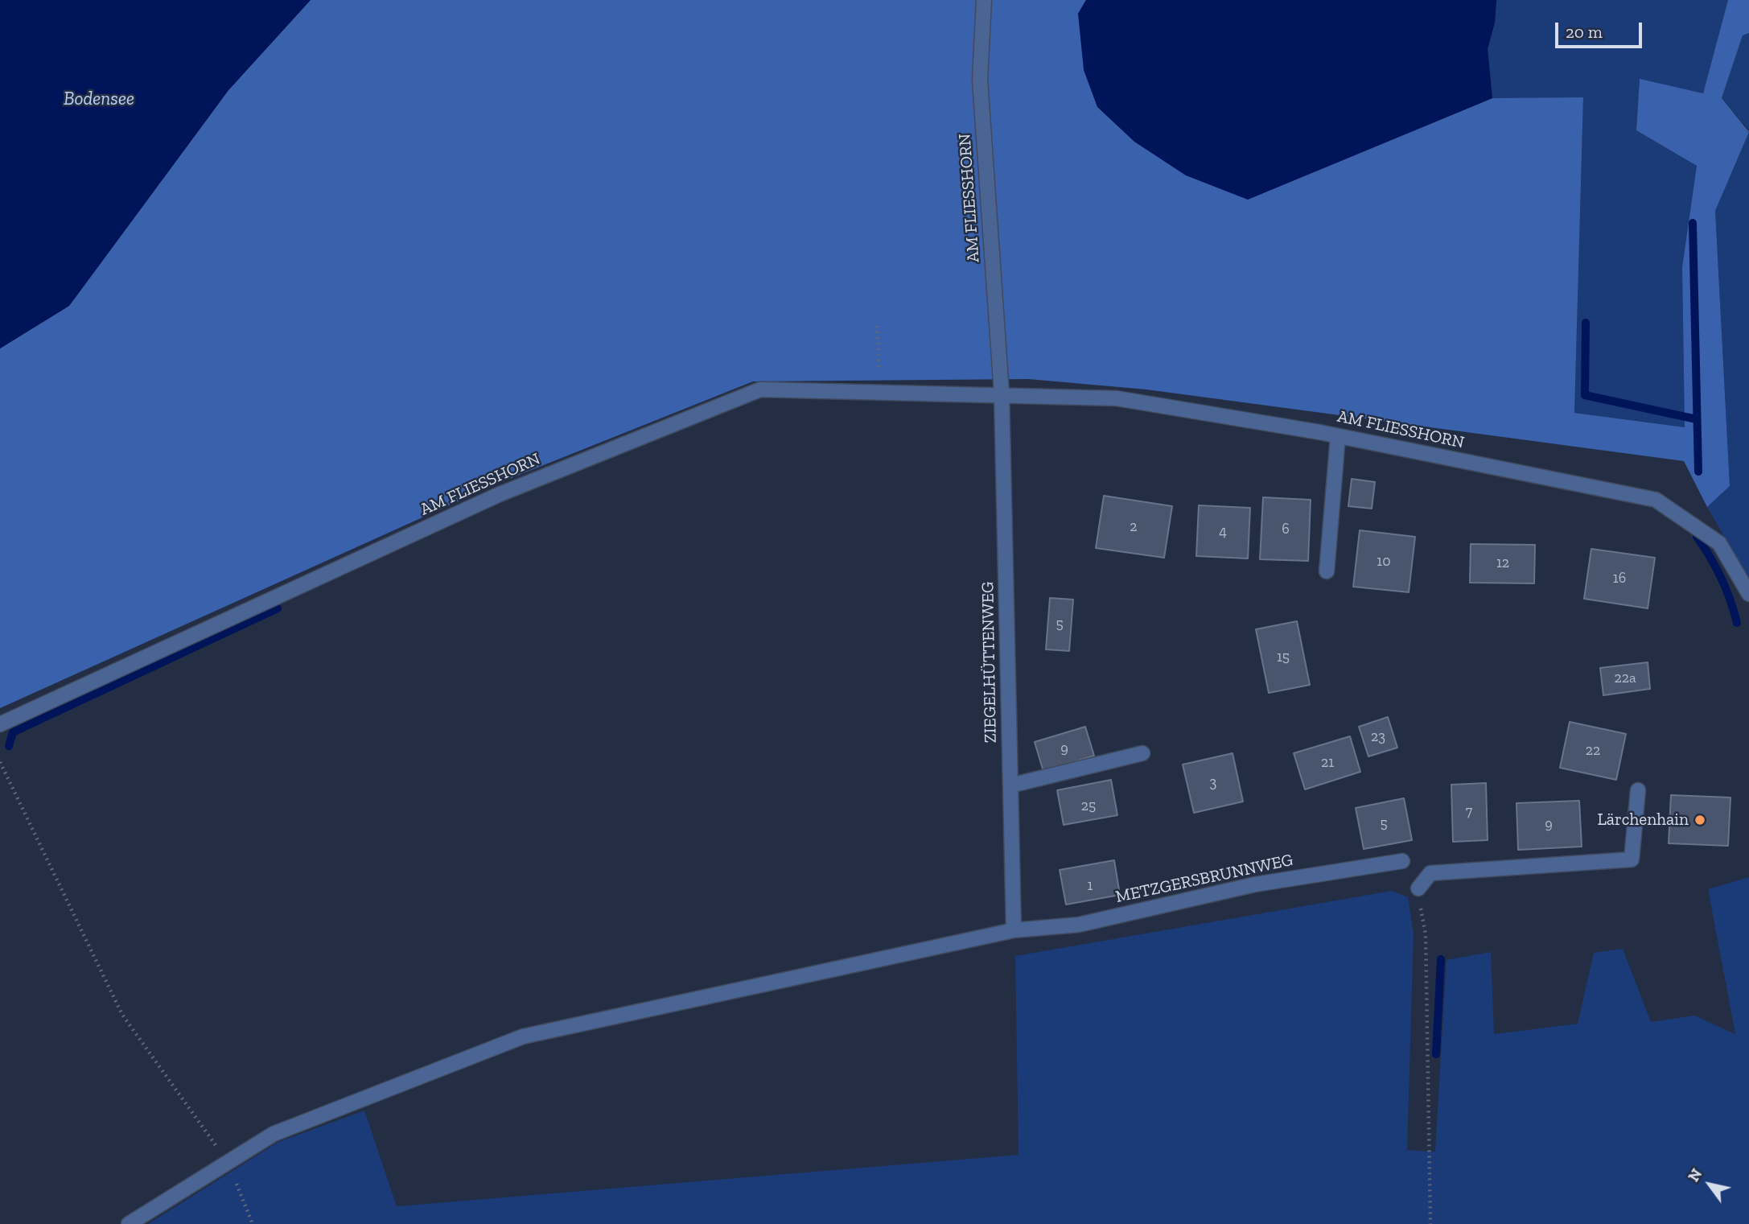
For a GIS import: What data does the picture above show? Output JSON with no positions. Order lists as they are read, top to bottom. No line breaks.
{"streets":{"street":["AM FLIESSHORN","ZIEGELHÜTTENWEG","METZGERSBRUNNWEG"]},"crossings":[["AM FLIESSHORN","ZIEGELHÜTTENWEG"],["ZIEGELHÜTTENWEG","METZGERSBRUNNWEG"]],"water":["Bodensee"],"places":["Lärchenhain"],"house_numbers":["2","6","4","10","12","16","5","15","22a","23","9","22","21","3","25","7","5","9","1"],"scale_bar":"20 m","north":"top left"}
